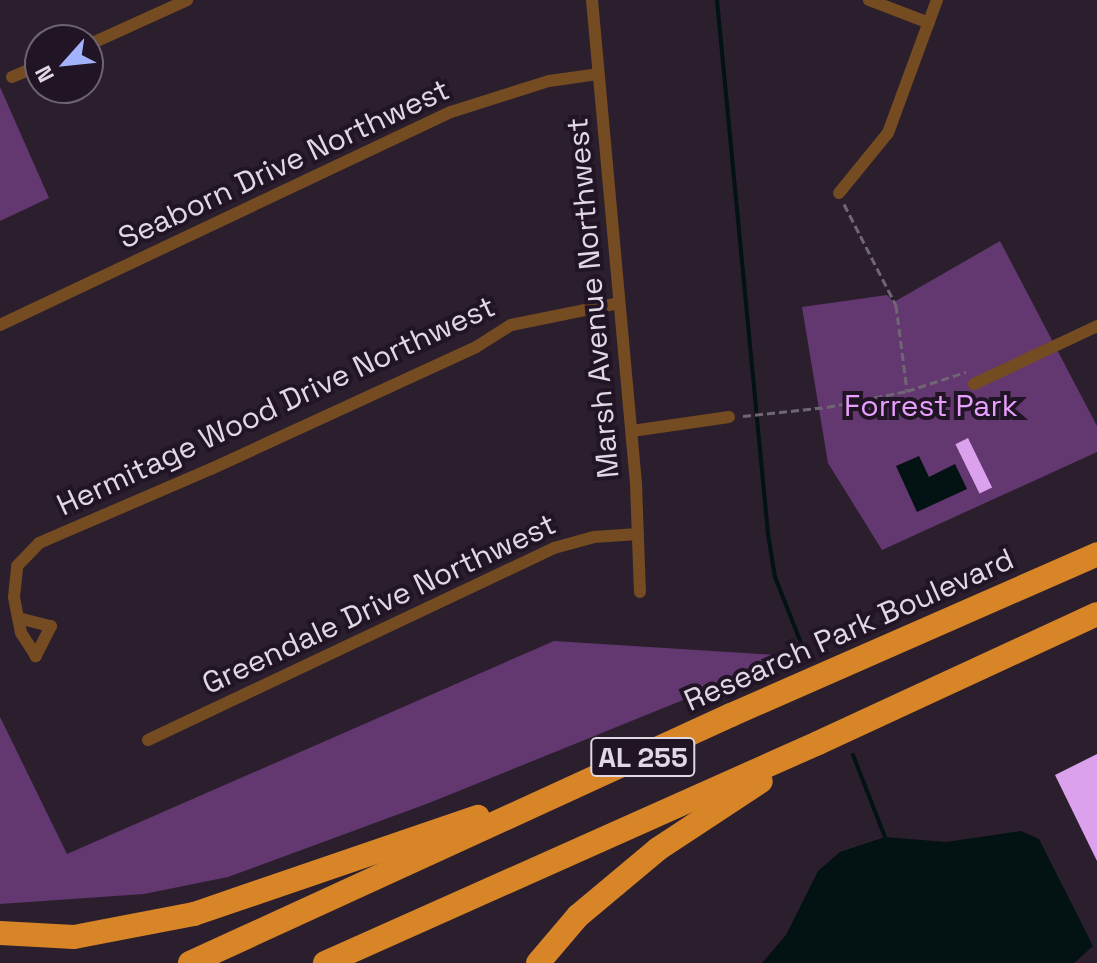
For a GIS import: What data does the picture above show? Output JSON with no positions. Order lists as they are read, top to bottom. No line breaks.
{"streets":{"highway":["Research Park Boulevard","AL 255"],"street":["Seaborn Drive Northwest","Marsh Avenue Northwest","Hermitage Wood Drive Northwest","Greendale Drive Northwest"]},"crossings":[["Seaborn Drive Northwest","Marsh Avenue Northwest"],["Marsh Avenue Northwest","Hermitage Wood Drive Northwest"],["Marsh Avenue Northwest","Greendale Drive Northwest"]],"parks":["Forrest Park"],"north":"bottom left"}
